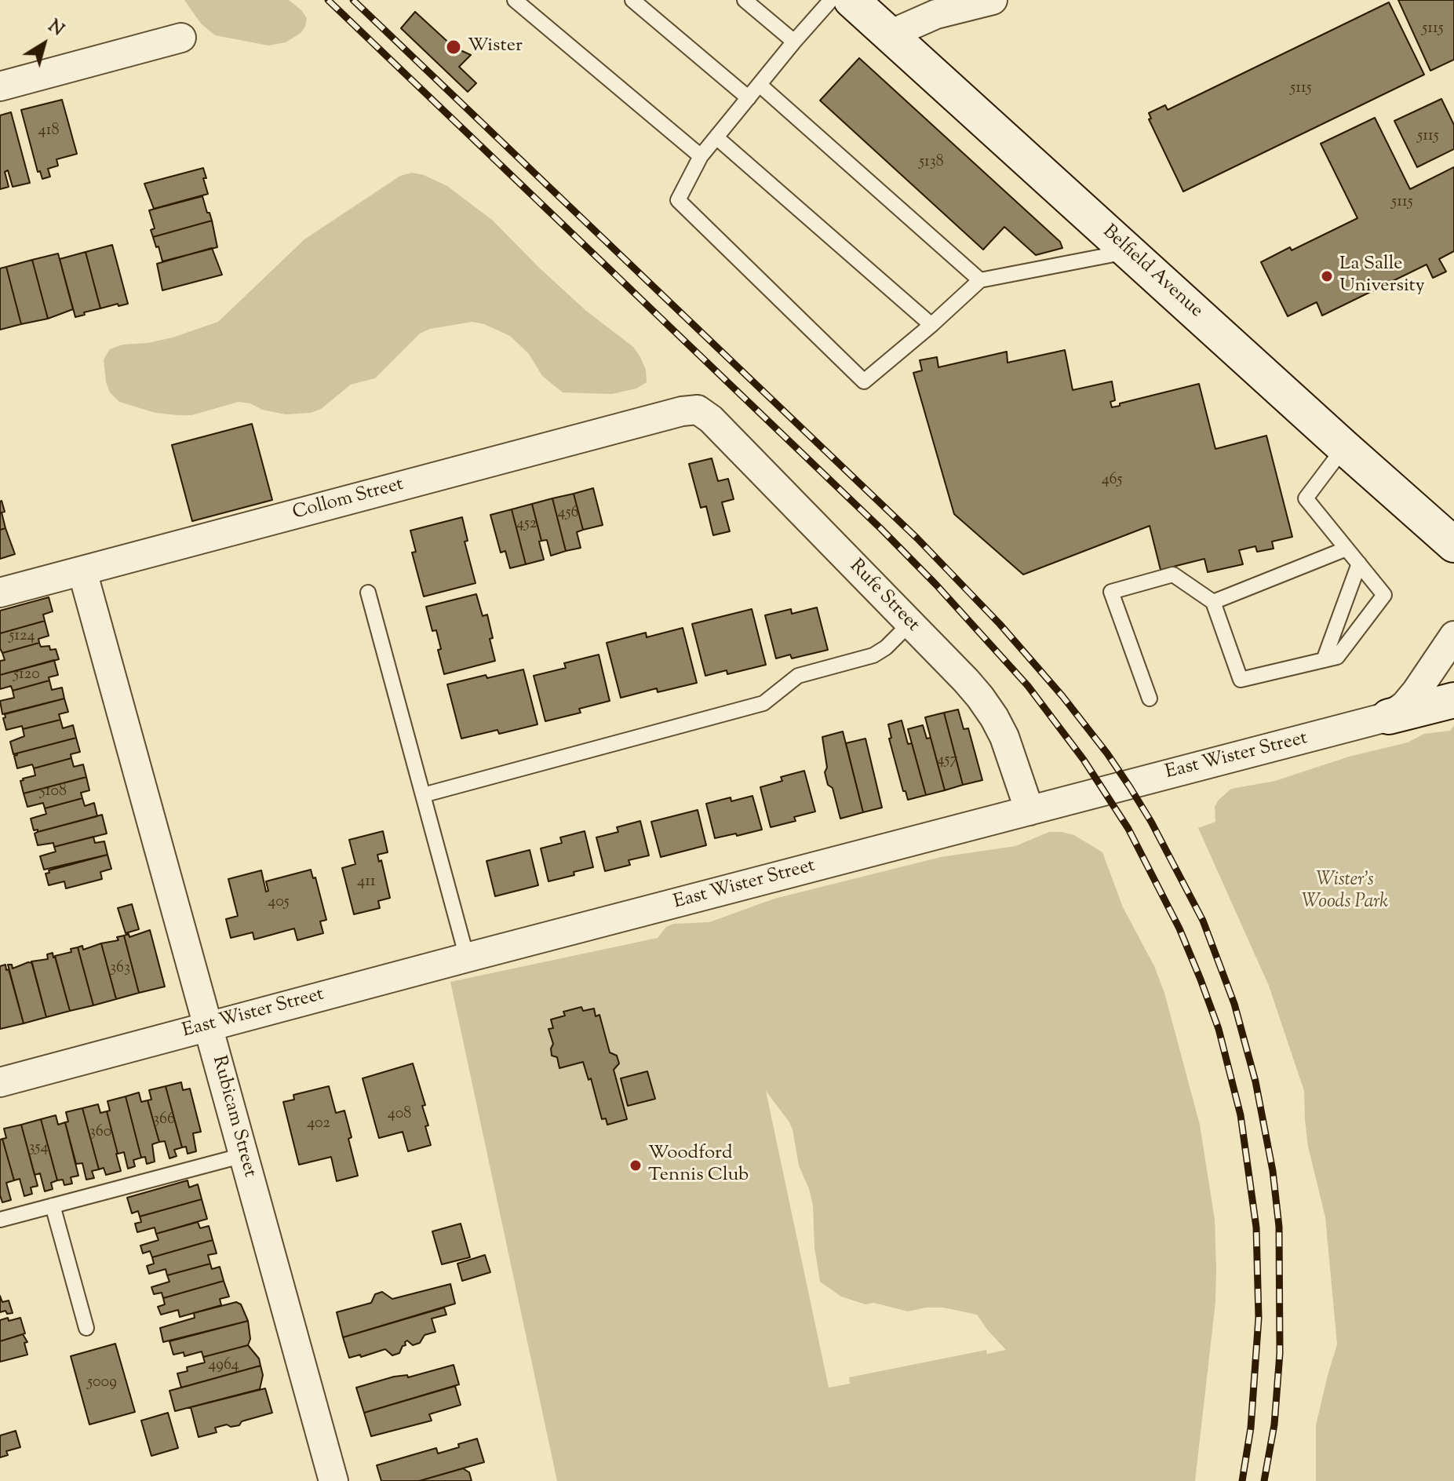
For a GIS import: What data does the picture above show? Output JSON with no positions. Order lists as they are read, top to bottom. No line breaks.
{"streets":{"street":["Belfield Avenue","Collom Street","Rufe Street","East Wister Street","Rubicam Street"]},"crossings":[["Collom Street","Rufe Street"],["Collom Street","Rubicam Street"],["Rufe Street","East Wister Street"],["East Wister Street","Rubicam Street"]],"parks":["Wister's Woods Park"],"places":["Wister","La Salle University","Woodford Tennis Club"],"house_numbers":["5115","5115","418","5115","5138","5115","465","456","452","5124","5120","457","5108","411","405","363","408","366","402","360","354","4964","5009"],"north":"top right"}
